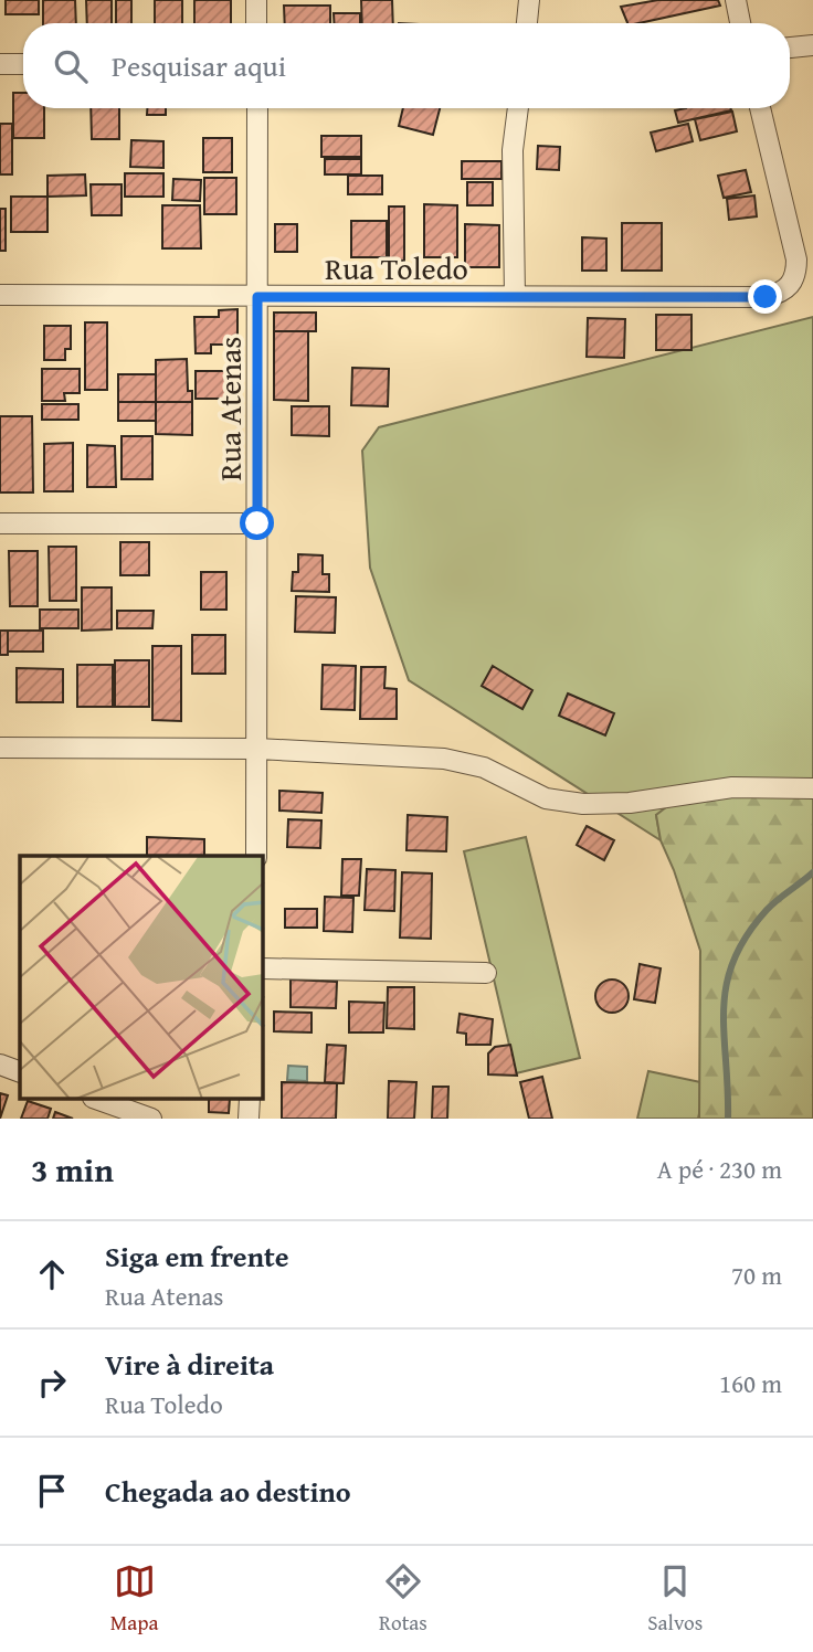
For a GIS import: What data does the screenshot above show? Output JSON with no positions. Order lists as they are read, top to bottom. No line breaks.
{"streets":{"street":["Rua Toledo","Rua Atenas"]},"crossings":[["Rua Toledo","Rua Atenas"]],"page":{"search":"Pesquisar aqui","heading":["3 min","A pé · 230 m"],"list":[["Siga em frente","Rua Atenas","70 m"],["Vire à direita","Rua Toledo","160 m"],"Chegada ao destino"],"nav":["Mapa","Rotas","Salvos"]}}
